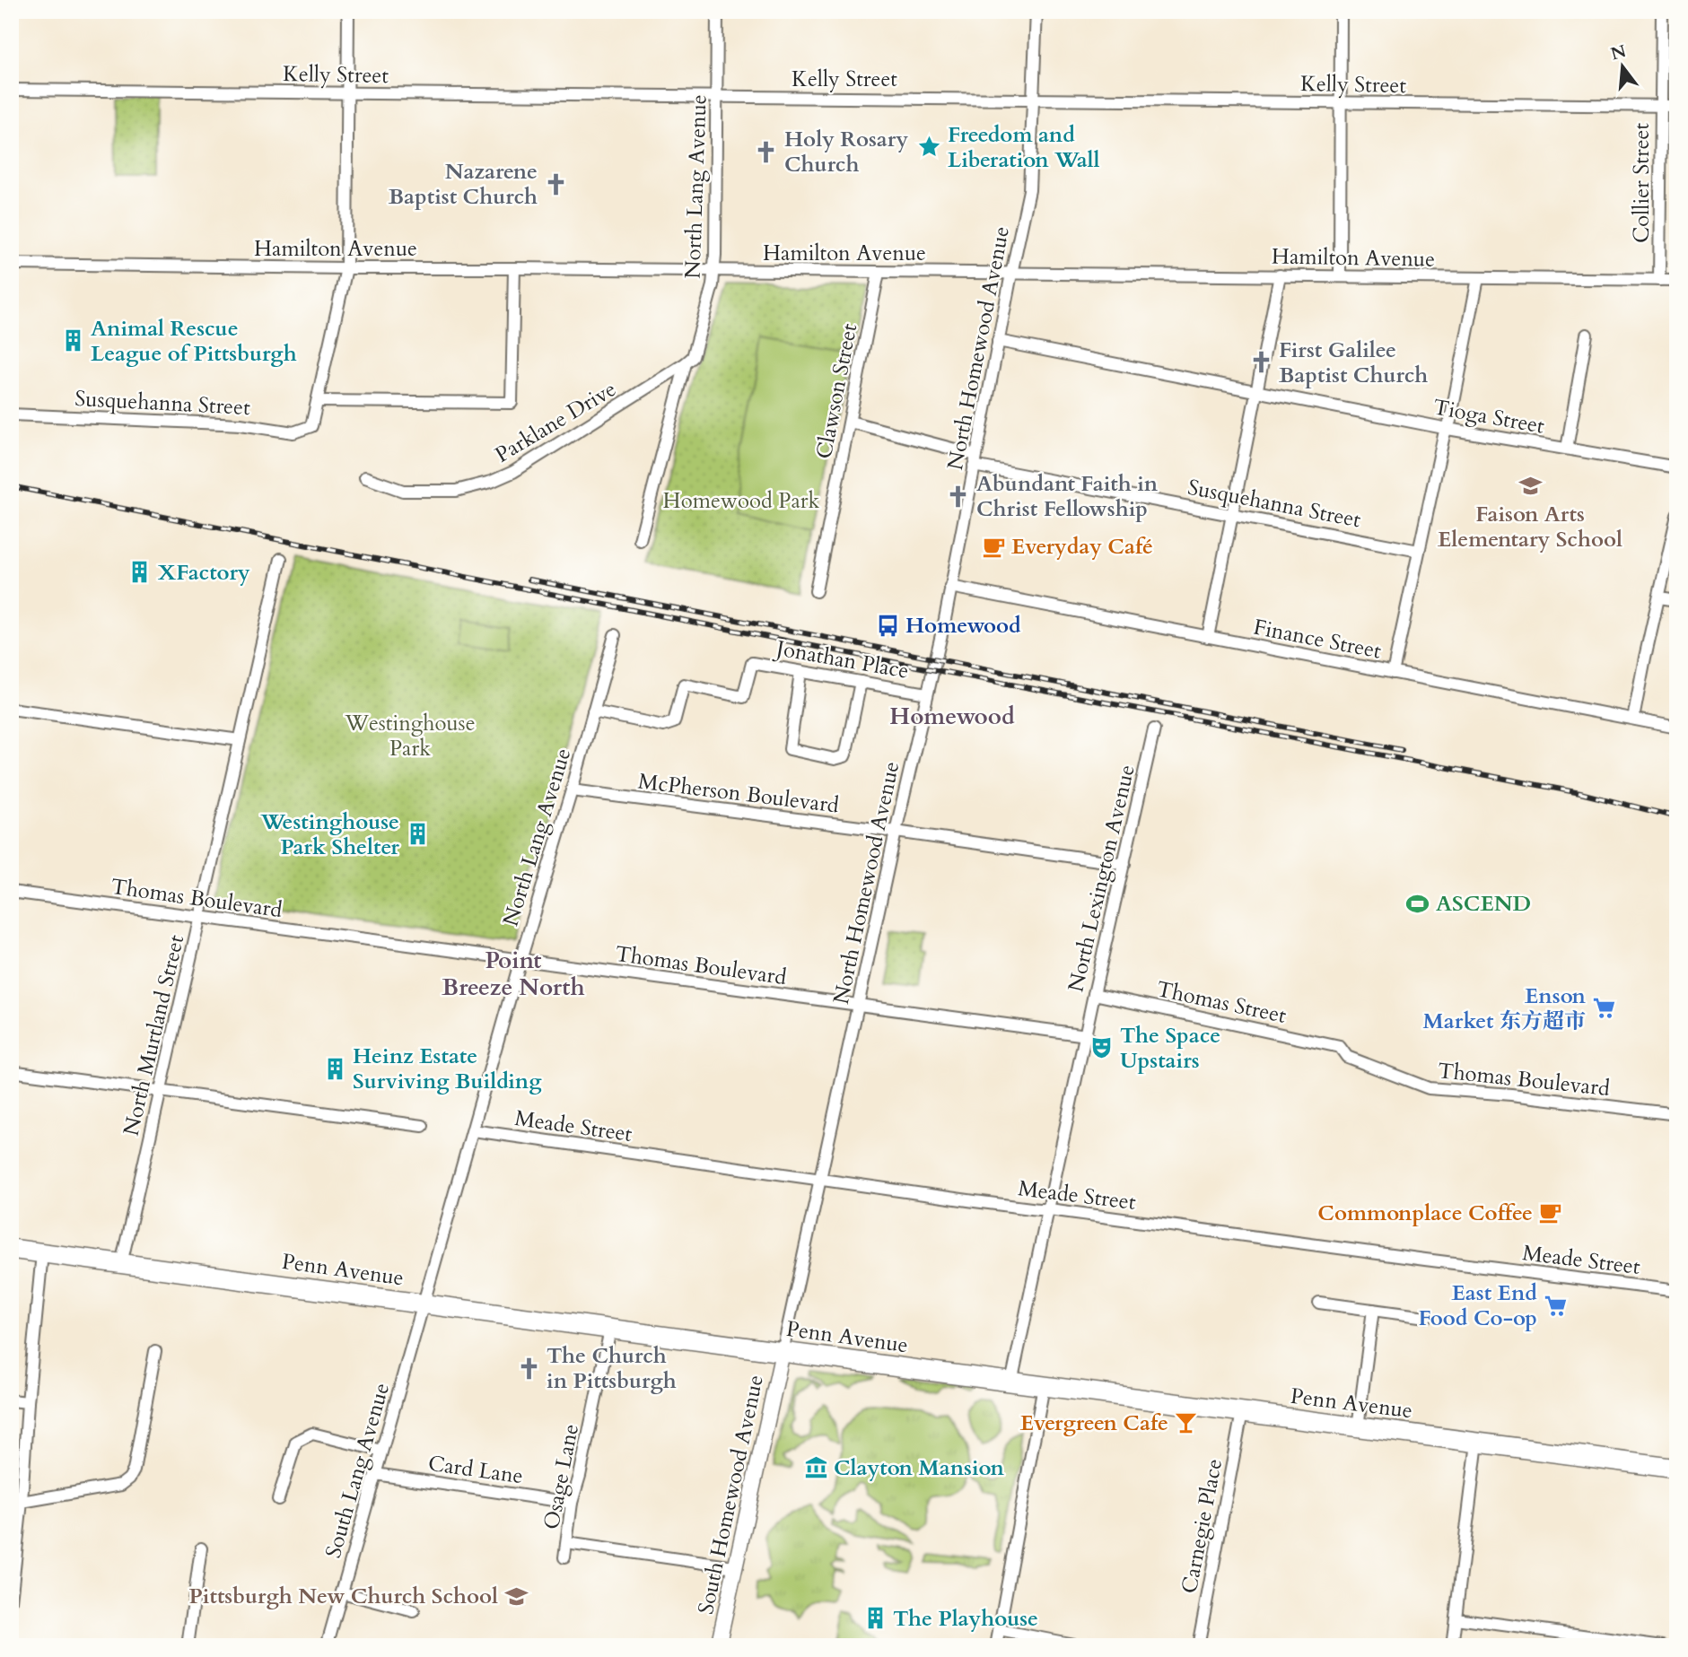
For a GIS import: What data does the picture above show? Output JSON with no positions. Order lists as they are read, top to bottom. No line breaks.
{"streets":{"highway":["Penn Avenue"],"street":["Kelly Street","Collier Street","North Lang Avenue","Hamilton Avenue","North Homewood Avenue","Clawson Street","Susquehanna Street","Tioga Street","Parklane Drive","Finance Street","Jonathan Place","McPherson Boulevard","North Lexington Avenue","Thomas Boulevard","Thomas Street","North Murtland Street","Meade Street","Card Lane","South Lang Avenue","Osage Lane","South Homewood Avenue","Carnegie Place"]},"crossings":[["Kelly Street","Collier Street"],["Kelly Street","North Lang Avenue"],["Kelly Street","North Homewood Avenue"],["Collier Street","Hamilton Avenue"],["North Lang Avenue","Hamilton Avenue"],["North Lang Avenue","Parklane Drive"],["North Lang Avenue","Jonathan Place"],["North Lang Avenue","McPherson Boulevard"],["North Lang Avenue","Thomas Boulevard"],["North Lang Avenue","Meade Street"],["North Lang Avenue","Penn Avenue"],["North Lang Avenue","South Lang Avenue"],["Hamilton Avenue","North Homewood Avenue"],["Hamilton Avenue","Clawson Street"],["North Homewood Avenue","Susquehanna Street"],["North Homewood Avenue","Tioga Street"],["North Homewood Avenue","Finance Street"],["North Homewood Avenue","Jonathan Place"],["North Homewood Avenue","McPherson Boulevard"],["North Homewood Avenue","Thomas Boulevard"],["North Homewood Avenue","Meade Street"],["North Homewood Avenue","Penn Avenue"],["North Homewood Avenue","South Homewood Avenue"],["Clawson Street","Susquehanna Street"],["McPherson Boulevard","North Lexington Avenue"],["North Lexington Avenue","Thomas Boulevard"],["North Lexington Avenue","Thomas Street"],["North Lexington Avenue","Meade Street"],["North Lexington Avenue","Penn Avenue"],["Thomas Boulevard","Thomas Street"],["Thomas Boulevard","North Murtland Street"],["North Murtland Street","Penn Avenue"],["Penn Avenue","South Lang Avenue"],["Penn Avenue","Osage Lane"],["Penn Avenue","South Homewood Avenue"],["Penn Avenue","Carnegie Place"],["Card Lane","South Lang Avenue"],["Card Lane","Osage Lane"]],"districts":["Homewood","Point Breeze North"],"parks":["Homewood Park","Westinghouse Park"],"places":{"place":["Freedom and Liberation Wall"],"church":["Holy Rosary Church","Nazarene Baptist Church","First Galilee Baptist Church","Abundant Faith in Christ Fellowship","The Church in Pittsburgh"],"building":["Animal Rescue League of Pittsburgh","XFactory","Westinghouse Park Shelter","Heinz Estate Surviving Building","The Playhouse"],"school or university":["Faison Arts Elementary School","Pittsburgh New Church School"],"cafe":["Everyday Café","Commonplace Coffee"],"bus stop":["Homewood"],"sports":["ASCEND"],"supermarket":["Enson Market 东方超市","East End Food Co-op"],"theatre":["The Space Upstairs"],"bar":["Evergreen Cafe"],"museum":["Clayton Mansion"]},"north":"top"}
